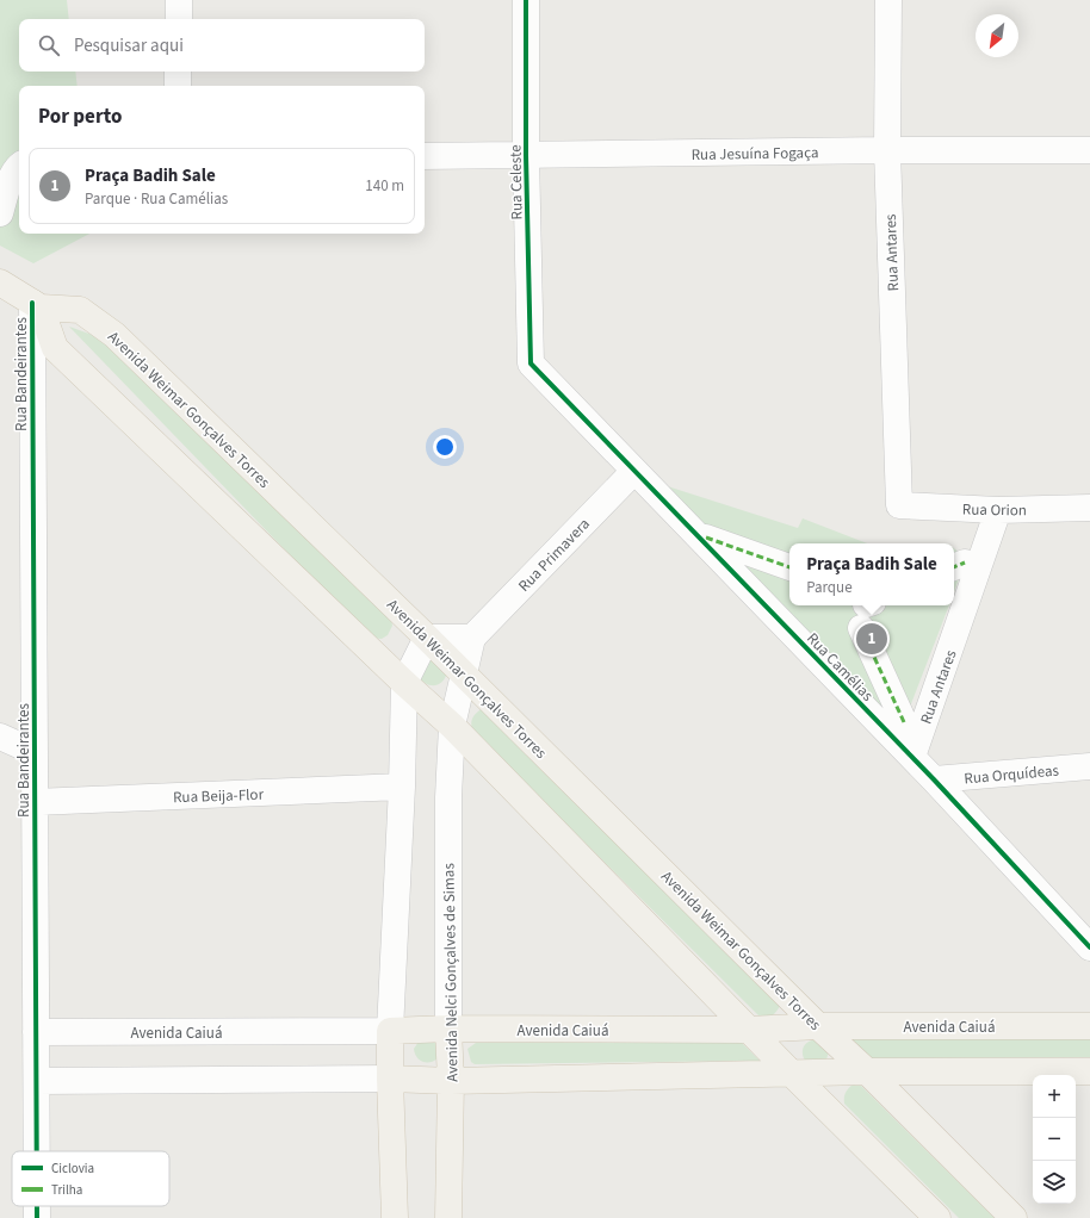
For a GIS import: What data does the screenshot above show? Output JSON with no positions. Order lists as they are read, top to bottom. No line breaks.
{"streets":{"main road":["Avenida Weimar Gonçalves Torres","Avenida Nelci Gonçalves de Simas","Avenida Caiuá"],"street":["Rua Jesuína Fogaça","Rua Celeste","Rua Antares","Rua Bandeirantes","Rua Orion","Rua Primavera","Rua Camélias","Rua Orquídeas","Rua Beija-Flor"]},"crossings":[["Rua Jesuína Fogaça","Rua Celeste"],["Rua Jesuína Fogaça","Rua Antares"],["Rua Celeste","Rua Camélias"],["Rua Antares","Rua Orion"],["Rua Antares","Rua Camélias"],["Rua Bandeirantes","Avenida Weimar Gonçalves Torres"],["Rua Bandeirantes","Rua Beija-Flor"],["Rua Bandeirantes","Avenida Caiuá"],["Avenida Weimar Gonçalves Torres","Rua Primavera"],["Avenida Weimar Gonçalves Torres","Avenida Nelci Gonçalves de Simas"],["Avenida Weimar Gonçalves Torres","Avenida Caiuá"],["Rua Primavera","Rua Camélias"],["Rua Primavera","Avenida Nelci Gonçalves de Simas"],["Rua Camélias","Rua Orquídeas"],["Avenida Nelci Gonçalves de Simas","Avenida Caiuá"]],"legend":["Ciclovia","Trilha"],"north":"bottom left","page":{"search":"Pesquisar aqui","heading":"Por perto","list":[{"mark":"1","name":"Praça Badih Sale","note":"Parque · Rua Camélias","value":"140 m"}],"popup":["Praça Badih Sale","Parque"],"pins":"1","map_buttons":["+","−"]}}
